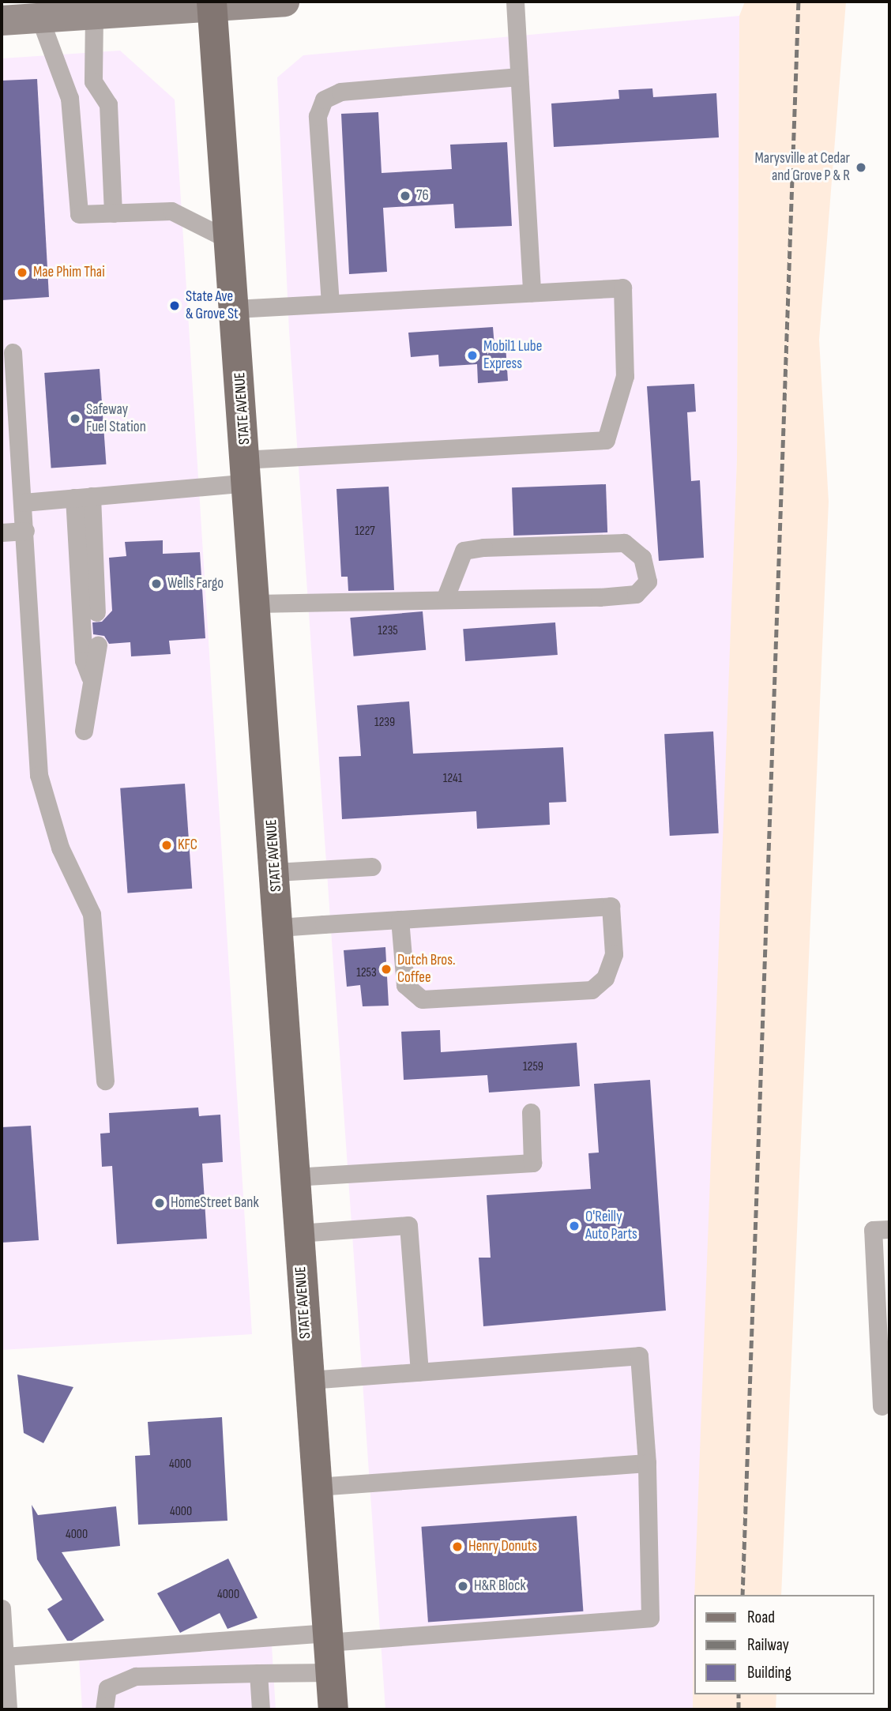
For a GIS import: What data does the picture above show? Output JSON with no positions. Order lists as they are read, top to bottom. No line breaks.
{"streets":{"main road":["STATE AVENUE"]},"places":["Marysville at Cedar and Grove P & R","76","Mae Phim Thai","State Ave & Grove St","Mobil1 Lube Express","Safeway Fuel Station","Wells Fargo","KFC","Dutch Bros. Coffee","HomeStreet Bank","O'Reilly Auto Parts","Henry Donuts","H&R Block"],"house_numbers":["1227","1235","1239","1241","1253","1259","4000","4000","4000","4000"],"legend":["Road","Railway","Building"]}
